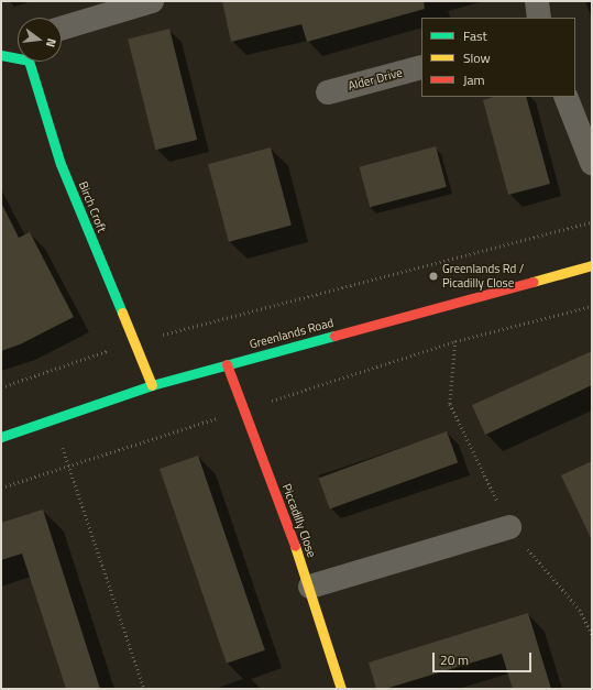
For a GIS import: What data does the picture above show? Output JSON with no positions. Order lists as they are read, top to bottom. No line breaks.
{"streets":{"street":["Alder Drive","Birch Croft","Greenlands Road","Piccadilly Close"]},"crossings":[["Birch Croft","Greenlands Road"],["Greenlands Road","Piccadilly Close"]],"places":["Greenlands Rd / Picadilly Close"],"legend":["Fast","Slow","Jam"],"scale_bar":"20 m","north":"right"}
